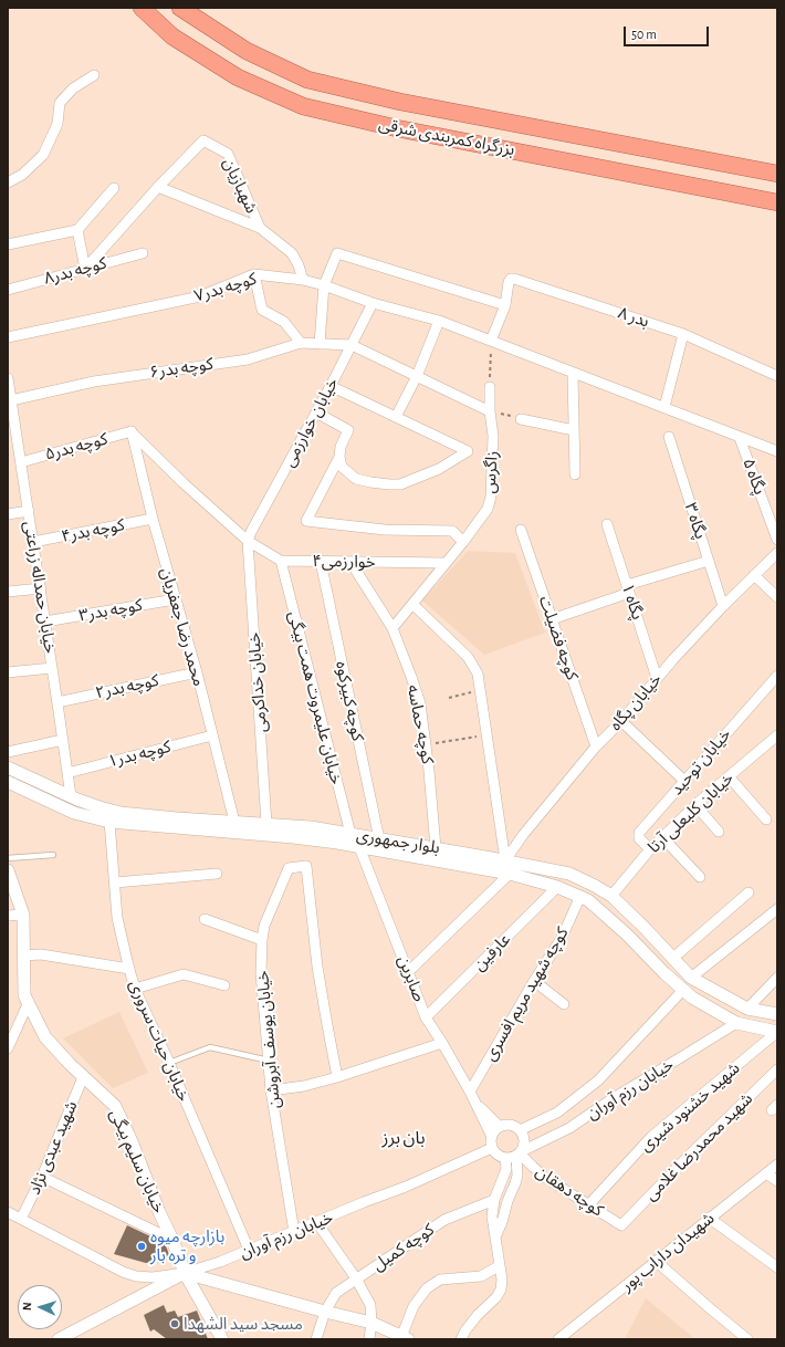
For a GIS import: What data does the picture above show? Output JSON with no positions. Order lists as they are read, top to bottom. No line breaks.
{"streets":{"highway":["بزرگراه کمربندی شرقی"],"street":["شهبازیان","کوچه بدر۸","کوچه بدر۷","بدر ۸","کوچه بدر۶","خیابان خوارزمی","کوچه بدر۵","زاگرس","پگاه ۵","پگاه ۳","کوچه بدر۴","خوارزمی۴","خیابان حمداله زراعتی","پگاه ۱","کوچه بدر۳","محمد رضا جعفریان","کوچه فضیلت","خیابان خداکرمی","کوچه بدر۲","خیابان علیمروت همت بیگی","کوچه کبیرکوه","خیابان پگاه","کوچه حماسه","کوچه بدر۱","خیابان توحید","خیابان کلبعلی آرتا","بلوار جمهوری","عارفین","صابرین","کوچه شهید مریم افسری","خیابان یوسف آبروشن","خیابان حیات سروری","خیابان رزم آوران","شهید خشنود شیری","شهید محمدرضا غلامی","شهید عبدی نژاد","خیابان سلیم بیگی","کوچه دهقان","کوچه کمیل","شهیدان داراب پور"]},"crossings":[["کوچه بدر۷","خیابان خوارزمی"],["کوچه بدر۷","پگاه ۵"],["کوچه بدر۶","خیابان خوارزمی"],["کوچه بدر۶","خیابان حمداله زراعتی"],["خیابان خوارزمی","خوارزمی۴"],["خیابان خوارزمی","خیابان خداکرمی"],["کوچه بدر۵","خوارزمی۴"],["کوچه بدر۵","خیابان حمداله زراعتی"],["کوچه بدر۵","محمد رضا جعفریان"],["زاگرس","خوارزمی۴"],["زاگرس","کوچه حماسه"],["پگاه ۳","خیابان پگاه"],["کوچه بدر۴","خیابان حمداله زراعتی"],["کوچه بدر۴","محمد رضا جعفریان"],["خوارزمی۴","محمد رضا جعفریان"],["خوارزمی۴","خیابان خداکرمی"],["خوارزمی۴","خیابان علیمروت همت بیگی"],["خوارزمی۴","کوچه کبیرکوه"],["خوارزمی۴","کوچه حماسه"],["خیابان حمداله زراعتی","کوچه بدر۳"],["خیابان حمداله زراعتی","کوچه بدر۲"],["خیابان حمداله زراعتی","کوچه بدر۱"],["خیابان حمداله زراعتی","بلوار جمهوری"],["پگاه ۱","خیابان پگاه"],["کوچه بدر۳","محمد رضا جعفریان"],["محمد رضا جعفریان","کوچه بدر۲"],["محمد رضا جعفریان","کوچه بدر۱"],["محمد رضا جعفریان","بلوار جمهوری"],["کوچه فضیلت","خیابان پگاه"],["خیابان خداکرمی","بلوار جمهوری"],["خیابان علیمروت همت بیگی","بلوار جمهوری"],["کوچه کبیرکوه","بلوار جمهوری"],["خیابان پگاه","بلوار جمهوری"],["کوچه حماسه","بلوار جمهوری"],["خیابان توحید","خیابان کلبعلی آرتا"],["خیابان کلبعلی آرتا","بلوار جمهوری"],["بلوار جمهوری","عارفین"],["بلوار جمهوری","صابرین"],["بلوار جمهوری","کوچه شهید مریم افسری"],["بلوار جمهوری","خیابان حیات سروری"],["بلوار جمهوری","خیابان رزم آوران"],["بلوار جمهوری","شهید خشنود شیری"],["عارفین","صابرین"],["صابرین","کوچه شهید مریم افسری"],["صابرین","خیابان رزم آوران"],["صابرین","کوچه دهقان"],["خیابان یوسف آبروشن","خیابان رزم آوران"],["خیابان حیات سروری","خیابان رزم آوران"],["خیابان رزم آوران","خیابان سلیم بیگی"],["خیابان رزم آوران","کوچه دهقان"],["شهید خشنود شیری","کوچه دهقان"],["شهید محمدرضا غلامی","کوچه دهقان"],["شهید عبدی نژاد","خیابان سلیم بیگی"]],"districts":["بان برز"],"places":["بازارچه میوه و تره بار","مسجد سید الشهدا"],"scale_bar":"50 m","north":"left"}
